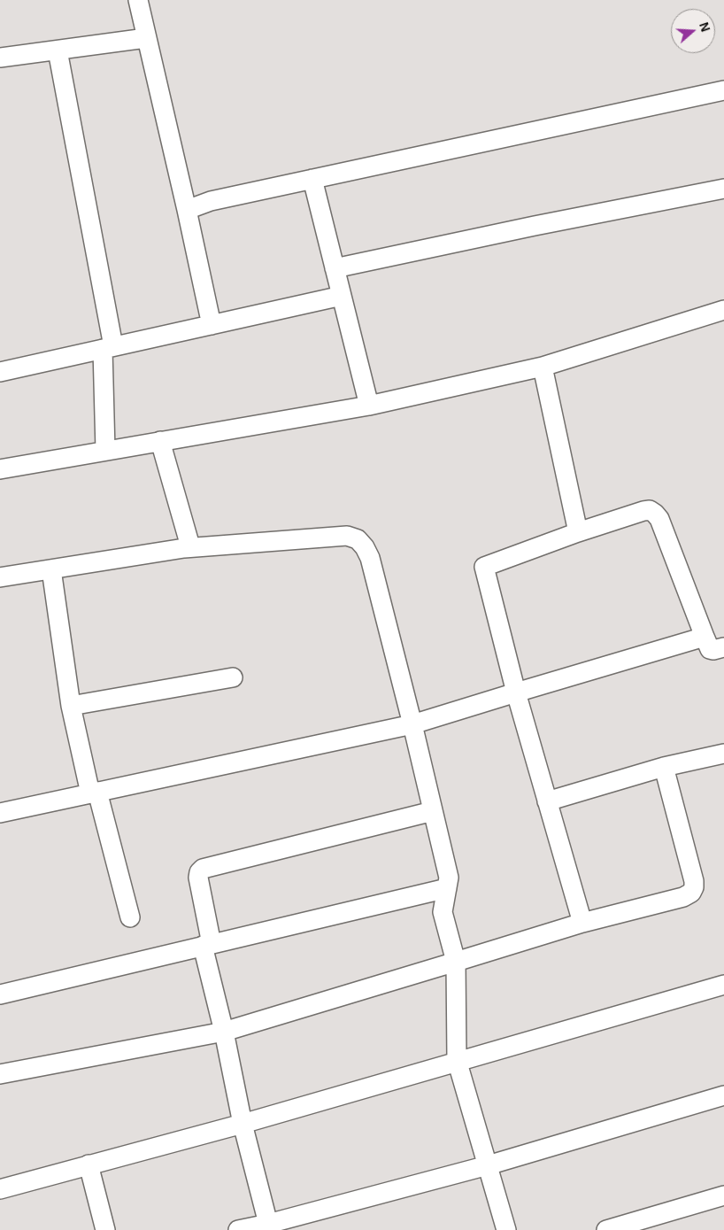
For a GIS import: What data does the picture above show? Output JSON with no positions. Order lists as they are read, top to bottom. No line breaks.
{"north":"right"}
